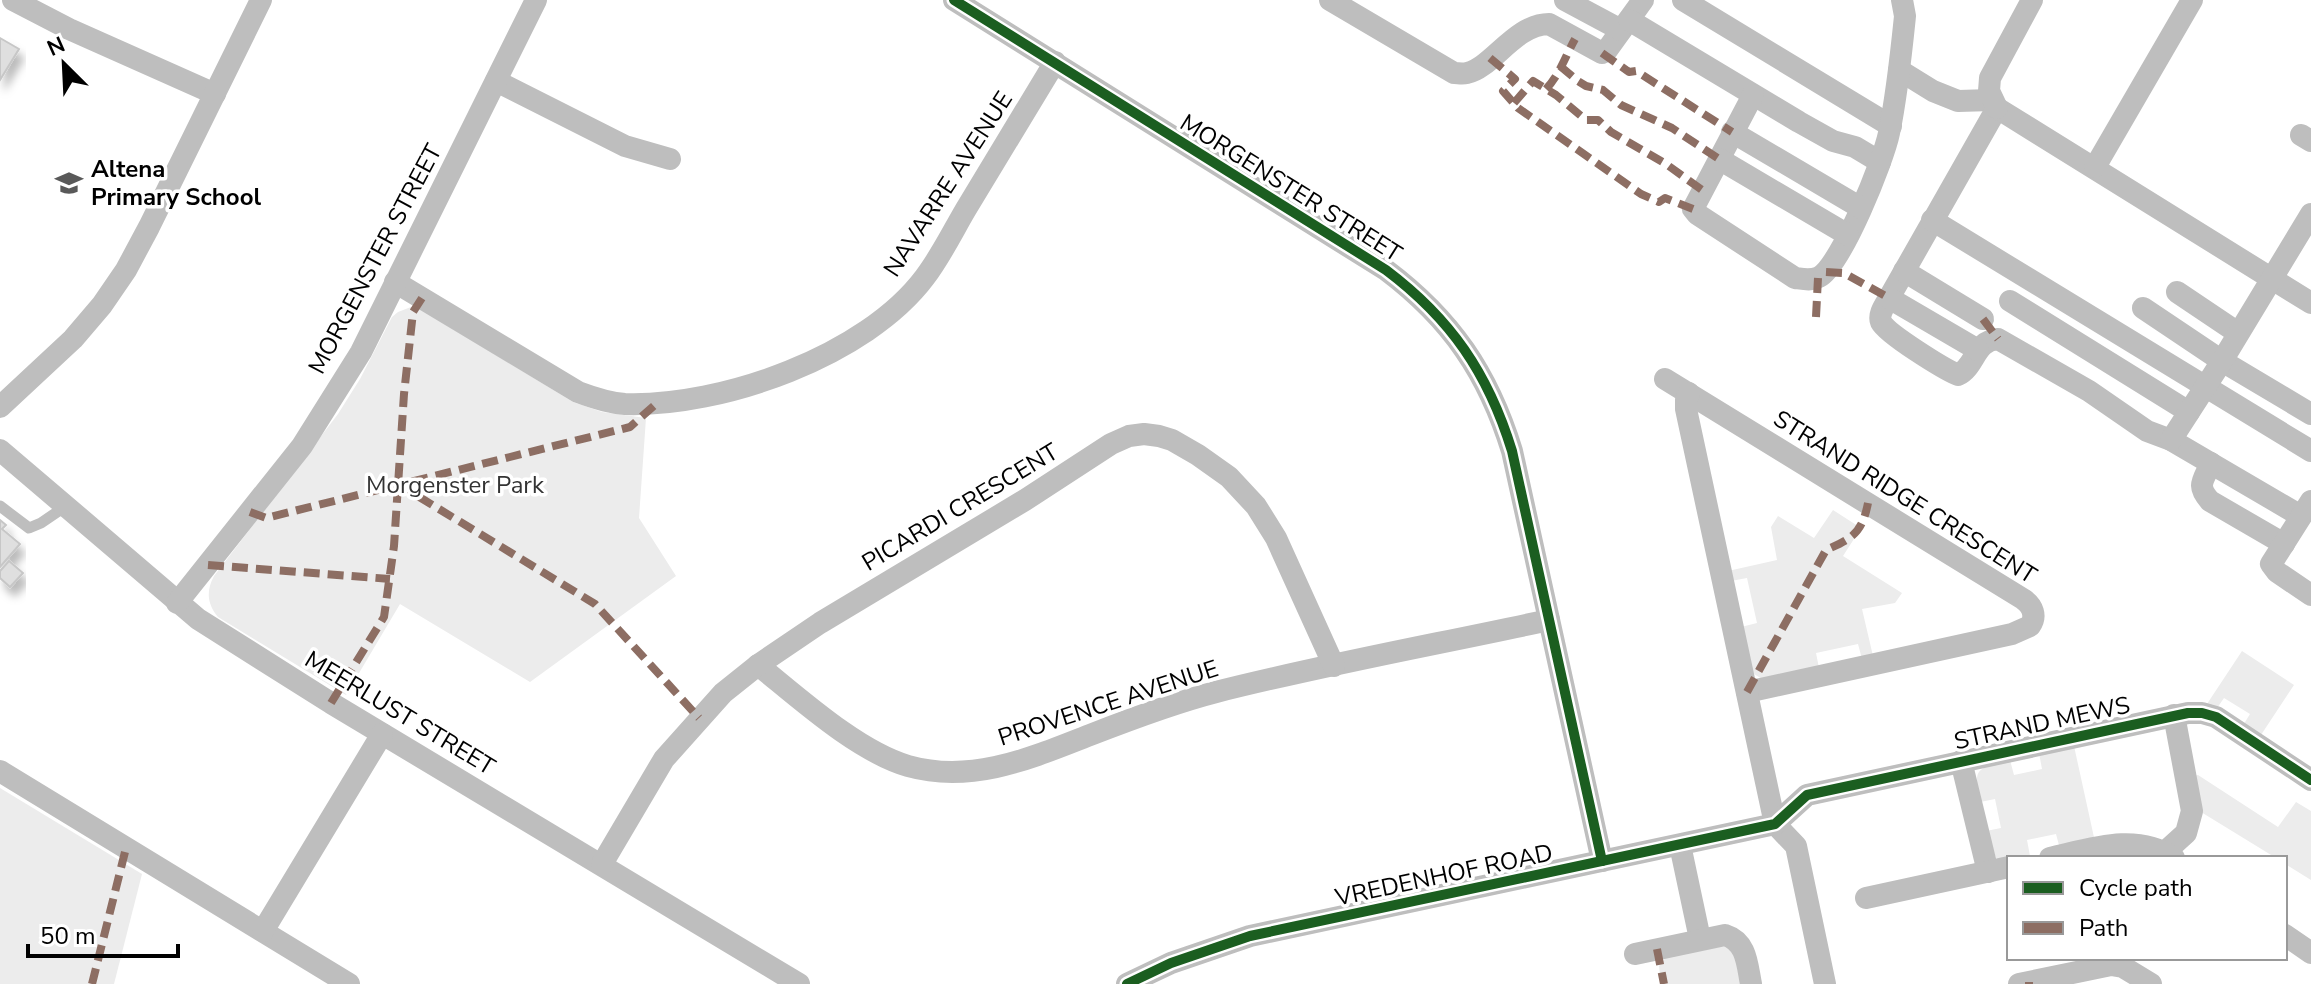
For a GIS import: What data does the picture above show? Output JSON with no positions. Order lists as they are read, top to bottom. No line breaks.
{"streets":{"street":["NAVARRE AVENUE","MORGENSTER STREET","STRAND RIDGE CRESCENT","PICARDI CRESCENT","PROVENCE AVENUE","MEERLUST STREET","STRAND MEWS","VREDENHOF ROAD"]},"crossings":[["NAVARRE AVENUE","MORGENSTER STREET"],["MORGENSTER STREET","PROVENCE AVENUE"],["MORGENSTER STREET","MEERLUST STREET"],["MORGENSTER STREET","VREDENHOF ROAD"],["PICARDI CRESCENT","PROVENCE AVENUE"],["PICARDI CRESCENT","MEERLUST STREET"],["STRAND MEWS","VREDENHOF ROAD"]],"parks":["Morgenster Park"],"places":{"school or university":["Altena Primary School"]},"legend":["Cycle path","Path"],"scale_bar":"50 m","north":"top left"}
